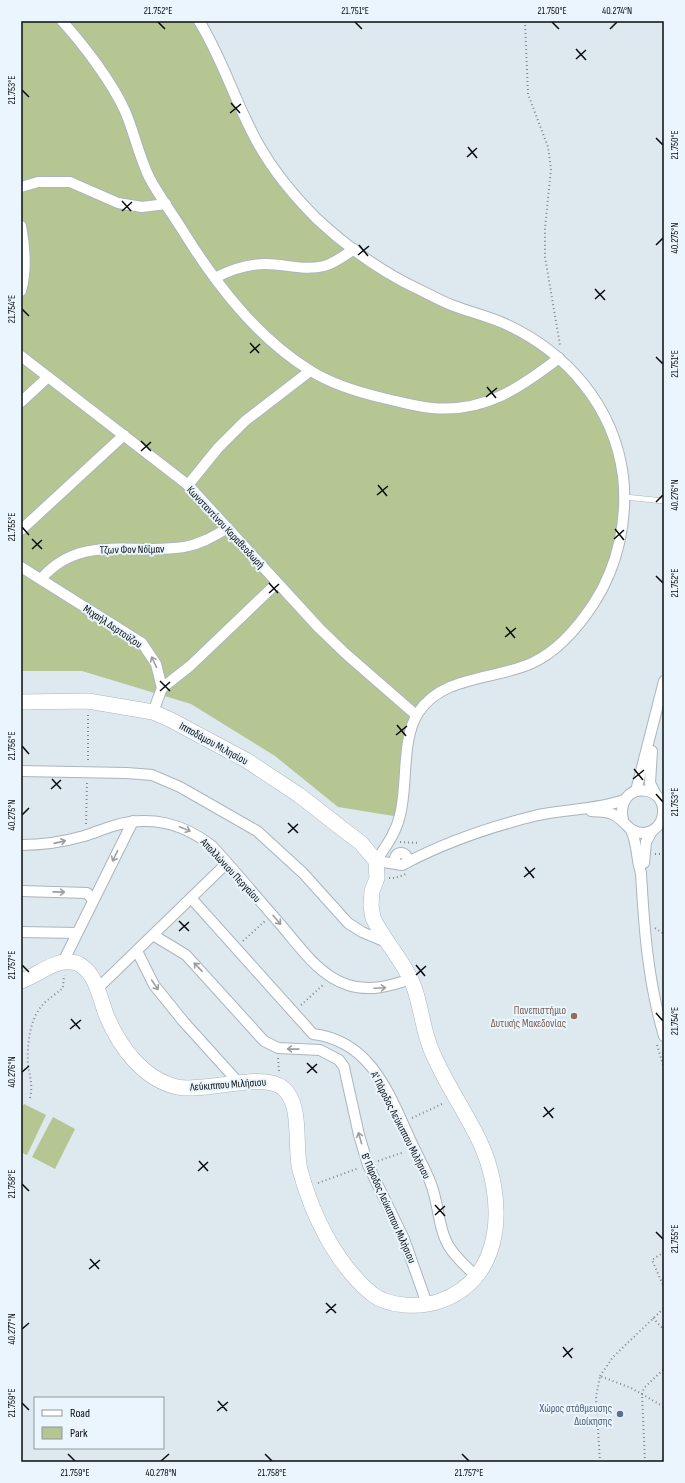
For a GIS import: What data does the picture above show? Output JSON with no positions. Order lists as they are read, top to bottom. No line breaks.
{"streets":{"street":["Κωνσταντίνου Καραθεοδωρή","Τζων Φον Νόϊμαν","Μιχαήλ Δερτούζου","Ιπποδάμου Μιλησίου","Απολλώνιου Περγαίου","Λεύκιππου Μιλήσιου","Α' Πάροδος Λεύκιππου Μιλήσιου","Β' Πάροδος Λεύκιππου Μιλήσιου"]},"crossings":[["Κωνσταντίνου Καραθεοδωρή","Τζων Φον Νόϊμαν"],["Τζων Φον Νόϊμαν","Μιχαήλ Δερτούζου"],["Ιπποδάμου Μιλησίου","Λεύκιππου Μιλήσιου"],["Απολλώνιου Περγαίου","Λεύκιππου Μιλήσιου"],["Λεύκιππου Μιλήσιου","Α' Πάροδος Λεύκιππου Μιλήσιου"],["Λεύκιππου Μιλήσιου","Β' Πάροδος Λεύκιππου Μιλήσιου"]],"one_way":["Μιχαήλ Δερτούζου"],"places":["Πανεπιστήμιο Δυτικής Μακεδονίας","Χώρος στάθμευσης Διοίκησης"],"legend":["Road","Park"],"coordinates":["21.752°E","21.751°E","21.750°E","40.274°N","21.753°E","40.275°N","21.754°E","40.276°N","21.755°E","21.756°E","21.757°E","21.758°E","40.277°N","21.759°E","40.278°N"]}
